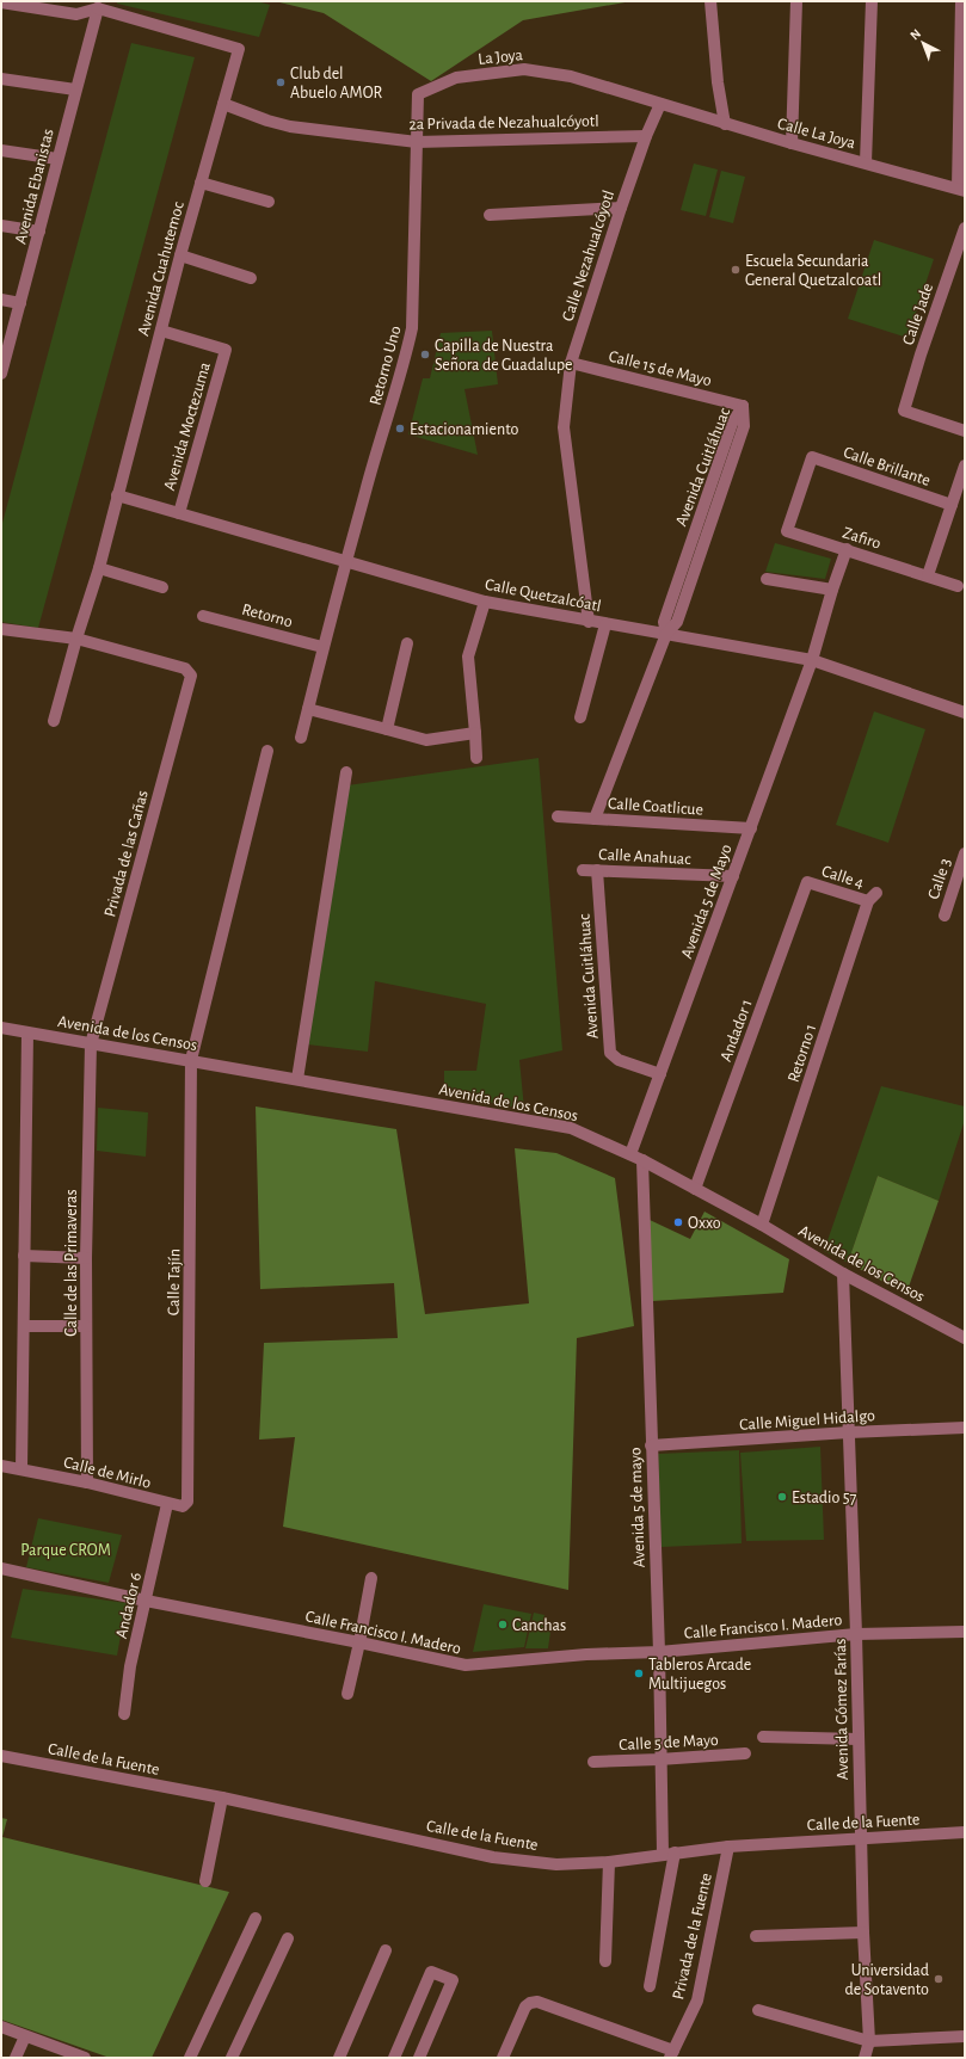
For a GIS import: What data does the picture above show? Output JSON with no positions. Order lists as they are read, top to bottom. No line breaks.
{"streets":{"street":["La Joya","2a Privada de Nezahualcóyotl","Calle La Joya","Avenida Ebanistas","Calle Nezahualcóyotl","Avenida Cuahutemoc","Calle Jade","Retorno Uno","Calle 15 de Mayo","Avenida Moctezuma","Calle Brillante","Avenida Cuitláhuac","Zafiro","Calle Quetzalcóatl","Retorno","Calle Coatlicue","Privada de las Cañas","Calle Anahuac","Calle 4","Calle 3","Avenida 5 de Mayo","Andador 1","Avenida de los Censos","Retorno 1","Calle de las Primaveras","Calle Tajín","Calle Miguel Hidalgo","Calle de Mirlo","Avenida 5 de mayo","Andador 6","Calle Francisco I. Madero","Avenida Gómez Farías","Calle 5 de Mayo","Calle de la Fuente","Privada de la Fuente"]},"crossings":[["La Joya","2a Privada de Nezahualcóyotl"],["La Joya","Calle La Joya"],["La Joya","Calle Nezahualcóyotl"],["La Joya","Retorno Uno"],["2a Privada de Nezahualcóyotl","Calle Nezahualcóyotl"],["2a Privada de Nezahualcóyotl","Avenida Cuahutemoc"],["2a Privada de Nezahualcóyotl","Retorno Uno"],["Calle La Joya","Calle Nezahualcóyotl"],["Avenida Ebanistas","Avenida Cuahutemoc"],["Calle Nezahualcóyotl","Calle 15 de Mayo"],["Calle Nezahualcóyotl","Calle Quetzalcóatl"],["Avenida Cuahutemoc","Avenida Moctezuma"],["Avenida Cuahutemoc","Calle Quetzalcóatl"],["Avenida Cuahutemoc","Privada de las Cañas"],["Retorno Uno","Calle Quetzalcóatl"],["Calle 15 de Mayo","Avenida Cuitláhuac"],["Avenida Moctezuma","Calle Quetzalcóatl"],["Calle Brillante","Zafiro"],["Avenida Cuitláhuac","Calle Quetzalcóatl"],["Avenida Cuitláhuac","Calle Coatlicue"],["Avenida Cuitláhuac","Calle Anahuac"],["Avenida Cuitláhuac","Avenida 5 de Mayo"],["Calle Quetzalcóatl","Avenida 5 de Mayo"],["Calle Coatlicue","Avenida 5 de Mayo"],["Privada de las Cañas","Avenida de los Censos"],["Privada de las Cañas","Calle de las Primaveras"],["Calle Anahuac","Avenida 5 de Mayo"],["Calle 4","Andador 1"],["Calle 4","Retorno 1"],["Avenida 5 de Mayo","Avenida de los Censos"],["Andador 1","Avenida de los Censos"],["Avenida de los Censos","Retorno 1"],["Avenida de los Censos","Calle de las Primaveras"],["Avenida de los Censos","Calle Tajín"],["Avenida de los Censos","Avenida 5 de mayo"],["Avenida de los Censos","Avenida Gómez Farías"],["Calle de las Primaveras","Calle de Mirlo"],["Calle Tajín","Calle de Mirlo"],["Calle Miguel Hidalgo","Avenida 5 de mayo"],["Calle Miguel Hidalgo","Avenida Gómez Farías"],["Calle de Mirlo","Andador 6"],["Avenida 5 de mayo","Calle Francisco I. Madero"],["Avenida 5 de mayo","Calle 5 de Mayo"],["Avenida 5 de mayo","Calle de la Fuente"],["Andador 6","Calle Francisco I. Madero"],["Calle Francisco I. Madero","Avenida Gómez Farías"],["Avenida Gómez Farías","Calle de la Fuente"],["Calle de la Fuente","Privada de la Fuente"]],"parks":["Parque CROM"],"places":["Club del Abuelo AMOR","Escuela Secundaria General Quetzalcoatl","Capilla de Nuestra Señora de Guadalupe","Estacionamiento","Oxxo","Estadio 57","Canchas","Tableros Arcade Multijuegos","Universidad de Sotavento"],"north":"top left"}
